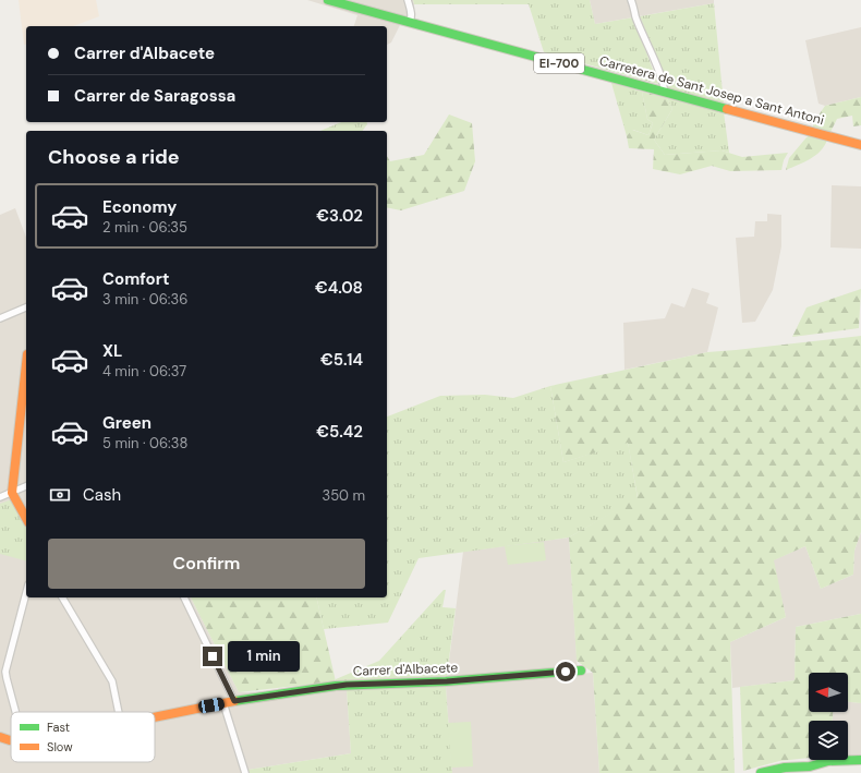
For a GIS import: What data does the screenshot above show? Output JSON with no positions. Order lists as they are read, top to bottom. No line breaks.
{"streets":{"street":["EI-700","Carretera de Sant Josep a Sant Antoni","Carrer d'Albacete"]},"legend":["Fast","Slow"],"north":"left","page":{"banner":["Carrer d'Albacete","Carrer de Saragossa"],"heading":"Choose a ride","list":[{"name":"Economy","note":"2 min · 06:35","value":"€3.02"},{"name":"Comfort","note":"3 min · 06:36","value":"€4.08"},{"name":"XL","note":"4 min · 06:37","value":"€5.14"},{"name":"Green","note":"5 min · 06:38","value":"€5.42"}],"pay":["Cash","350 m"],"buttons":"Confirm","bubble":"1 min"}}
